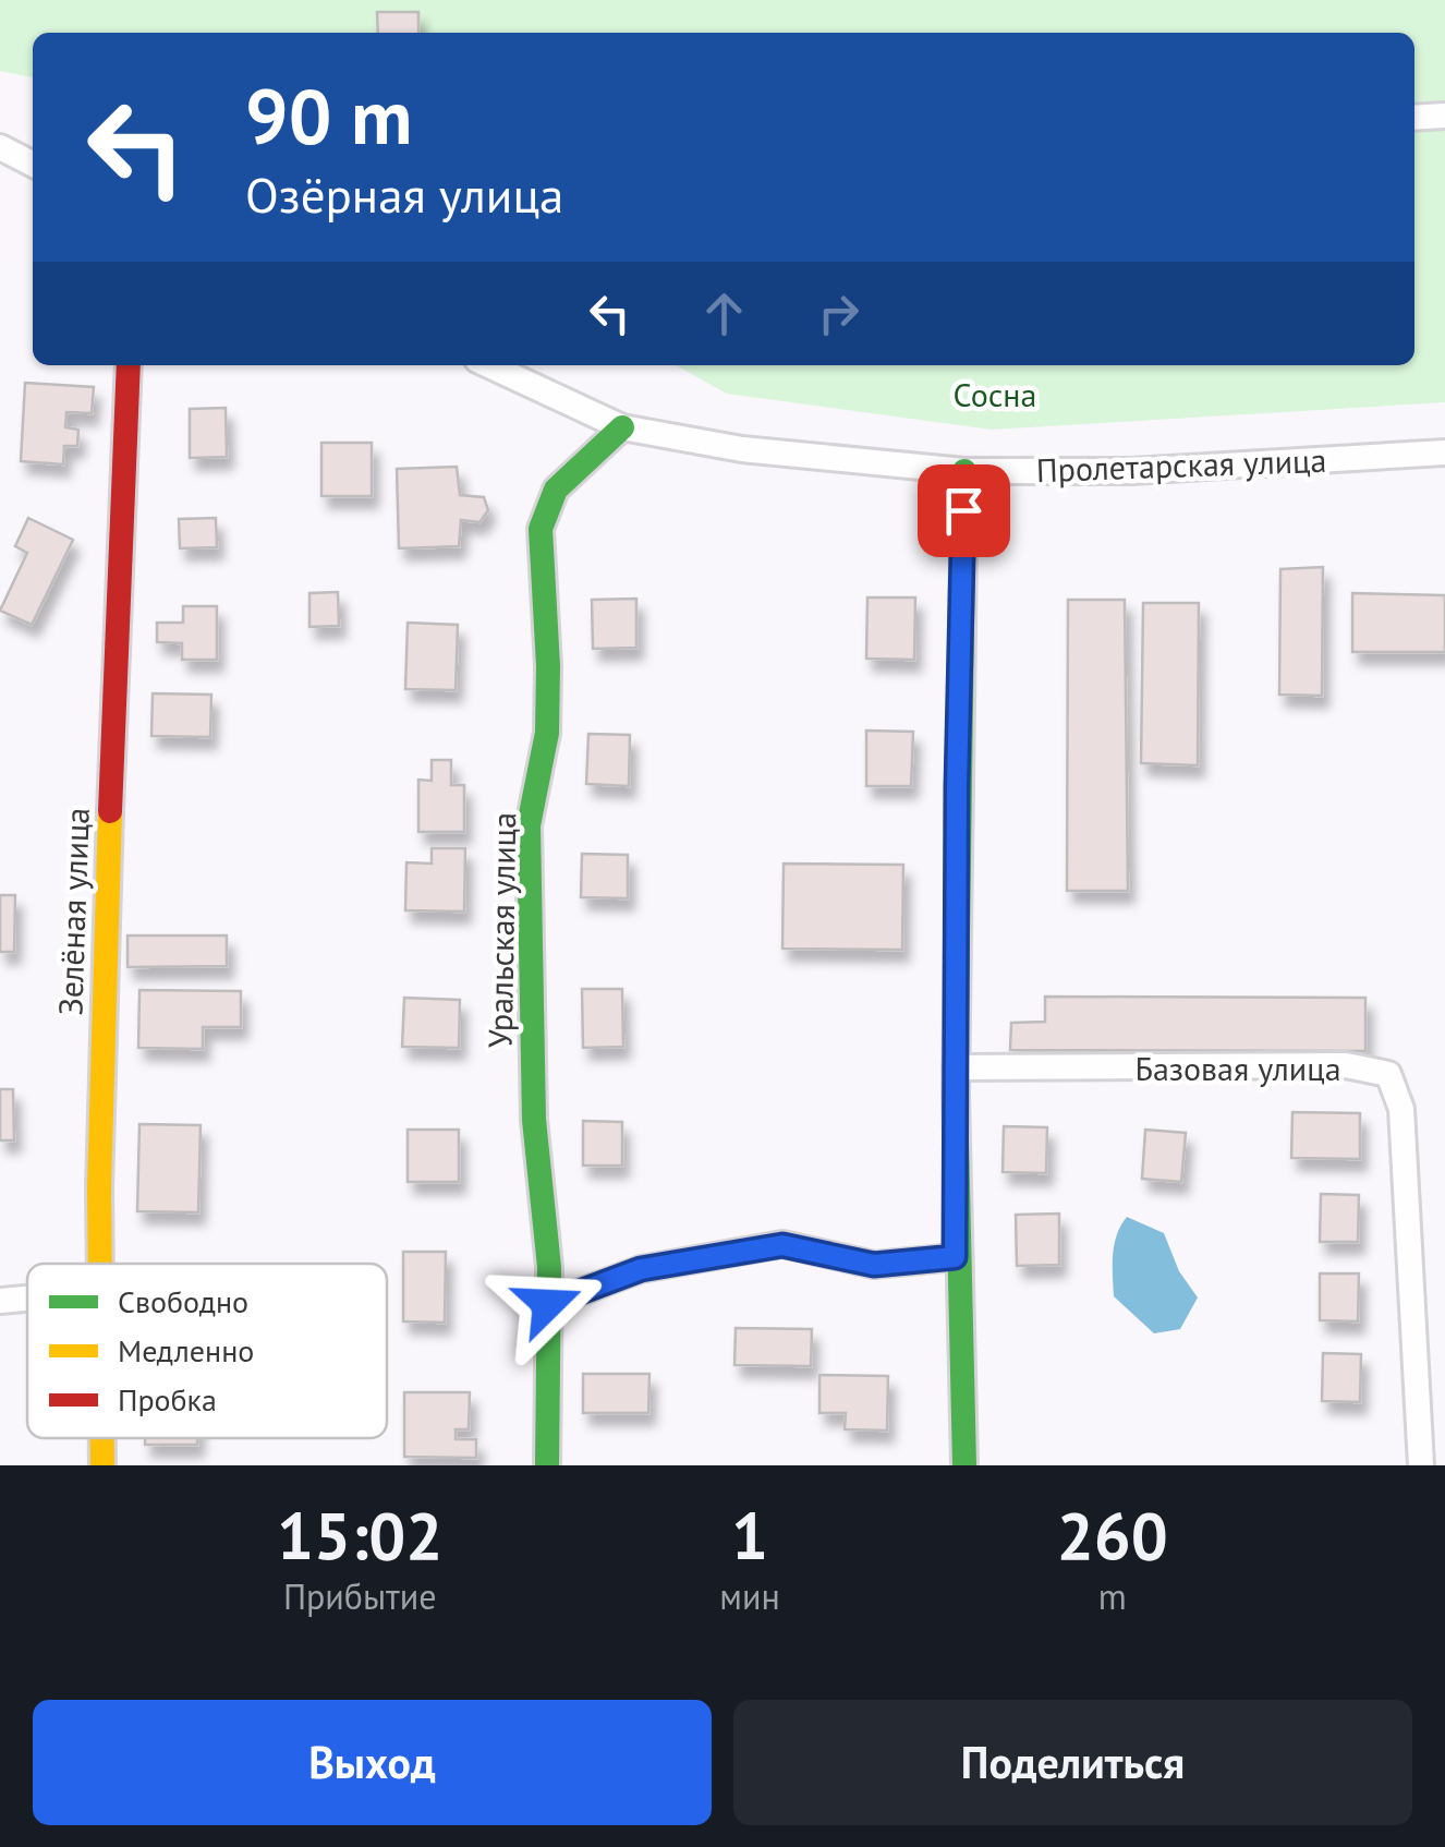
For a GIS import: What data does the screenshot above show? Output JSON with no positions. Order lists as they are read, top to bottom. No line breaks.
{"streets":{"street":["Пролетарская улица","Зелёная улица","Уральская улица","Базовая улица"]},"crossings":[["Пролетарская улица","Уральская улица"]],"parks":["Сосна"],"legend":["Свободно","Медленно","Пробка"],"page":{"turn":["90 m","Озёрная улица"],"eta":["15:02","Прибытие","1","мин","260","m"],"buttons":["Выход","Поделиться"]}}
